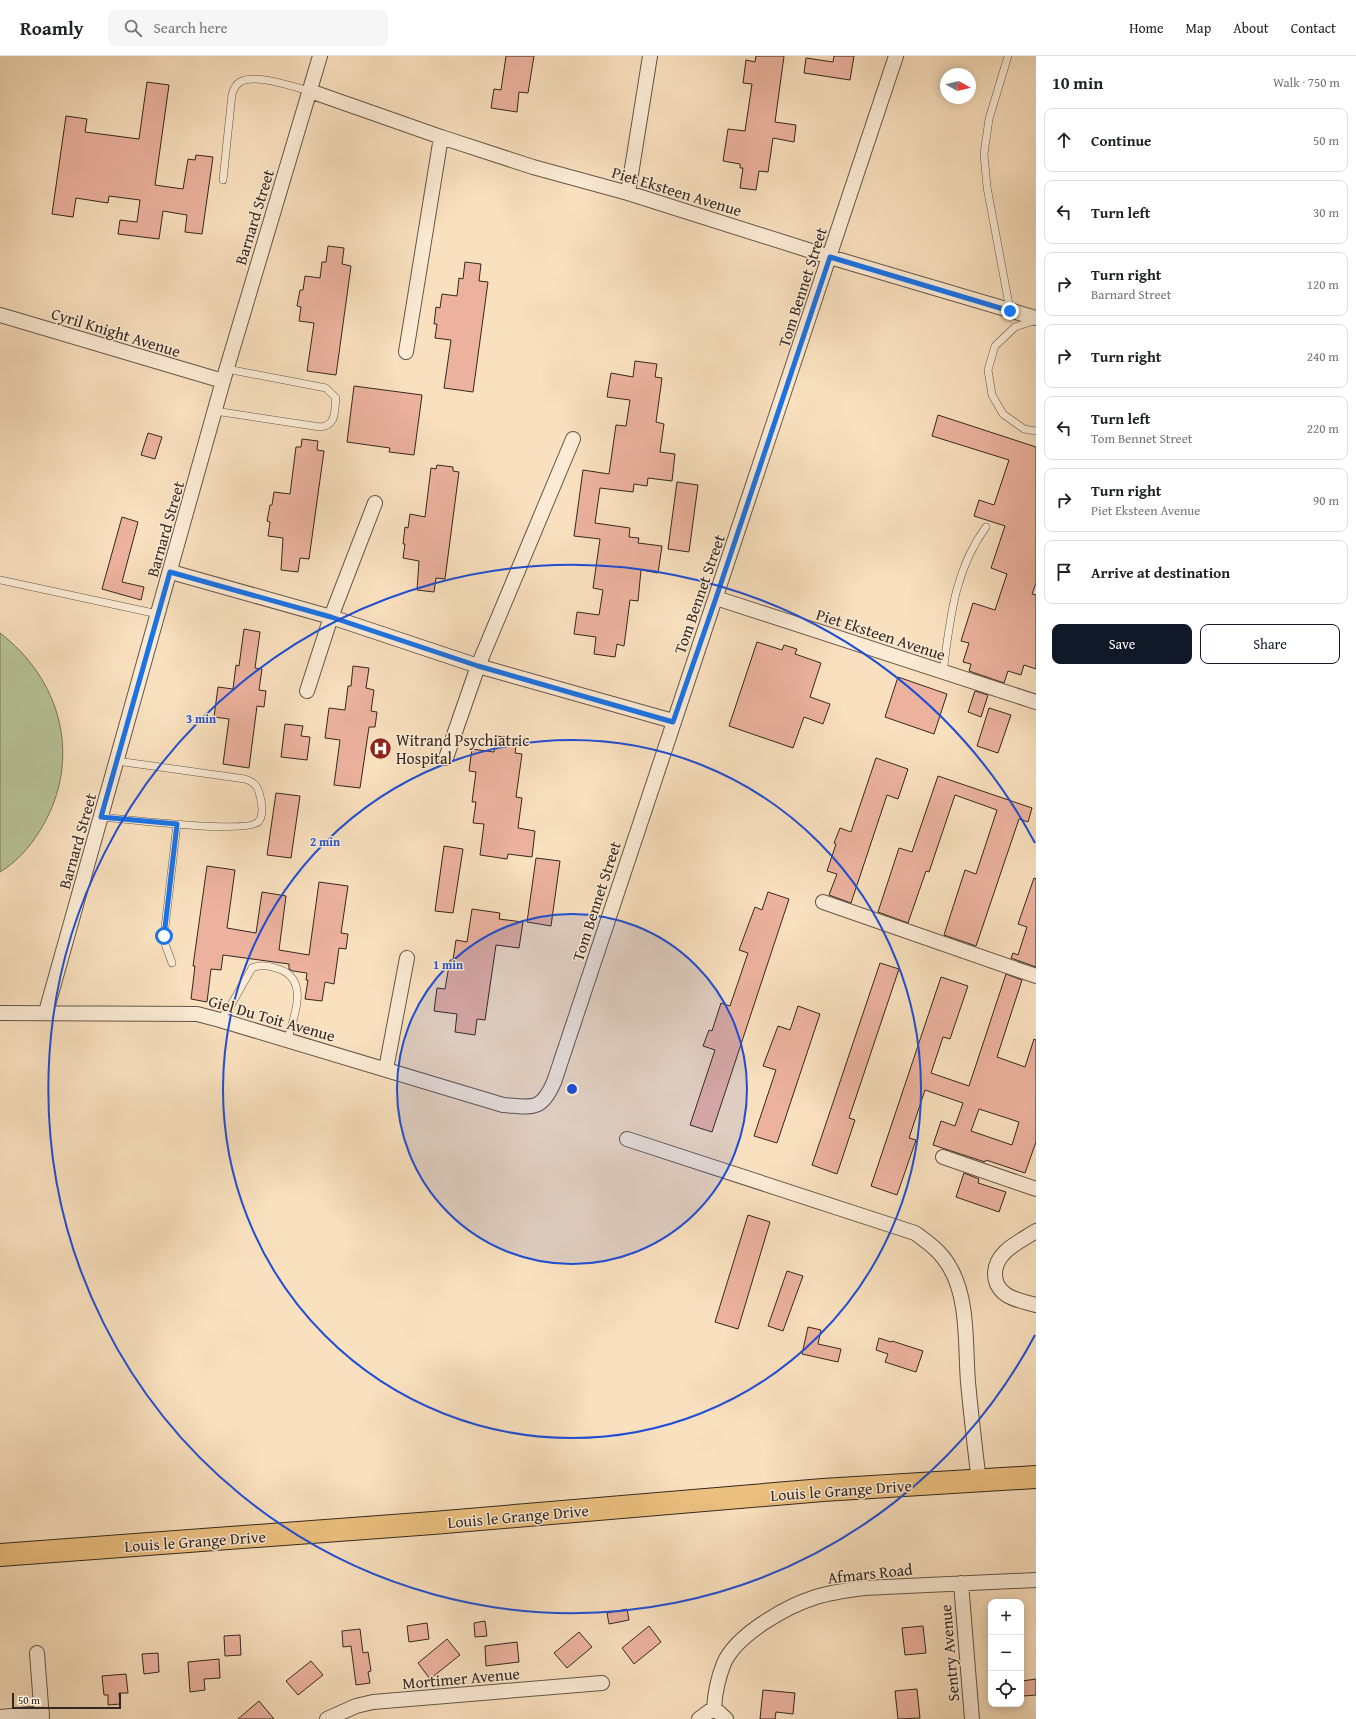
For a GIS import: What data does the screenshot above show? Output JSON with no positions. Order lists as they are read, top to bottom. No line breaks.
{"streets":{"main road":["Louis le Grange Drive"],"street":["Piet Eksteen Avenue","Barnard Street","Tom Bennet Street","Cyril Knight Avenue","Giel Du Toit Avenue","Afmars Road","Sentry Avenue","Mortimer Avenue"]},"crossings":[["Piet Eksteen Avenue","Barnard Street"],["Piet Eksteen Avenue","Tom Bennet Street"],["Barnard Street","Cyril Knight Avenue"],["Barnard Street","Giel Du Toit Avenue"],["Tom Bennet Street","Giel Du Toit Avenue"],["Afmars Road","Sentry Avenue"]],"places":{"hospital":["Witrand Psychiatric Hospital"]},"scale_bar":"50 m","north":"right","page":{"header":"Roamly","search":"Search here","nav":["Home","Map","About","Contact"],"heading":["10 min","Walk · 750 m"],"list":[["Continue","50 m"],["Turn left","30 m"],["Turn right","Barnard Street","120 m"],["Turn right","240 m"],["Turn left","Tom Bennet Street","220 m"],["Turn right","Piet Eksteen Avenue","90 m"],"Arrive at destination"],"buttons":["Save","Share"],"map_buttons":["+","−"],"scale":"50 m"},"rings":["3 min","2 min","1 min"]}
